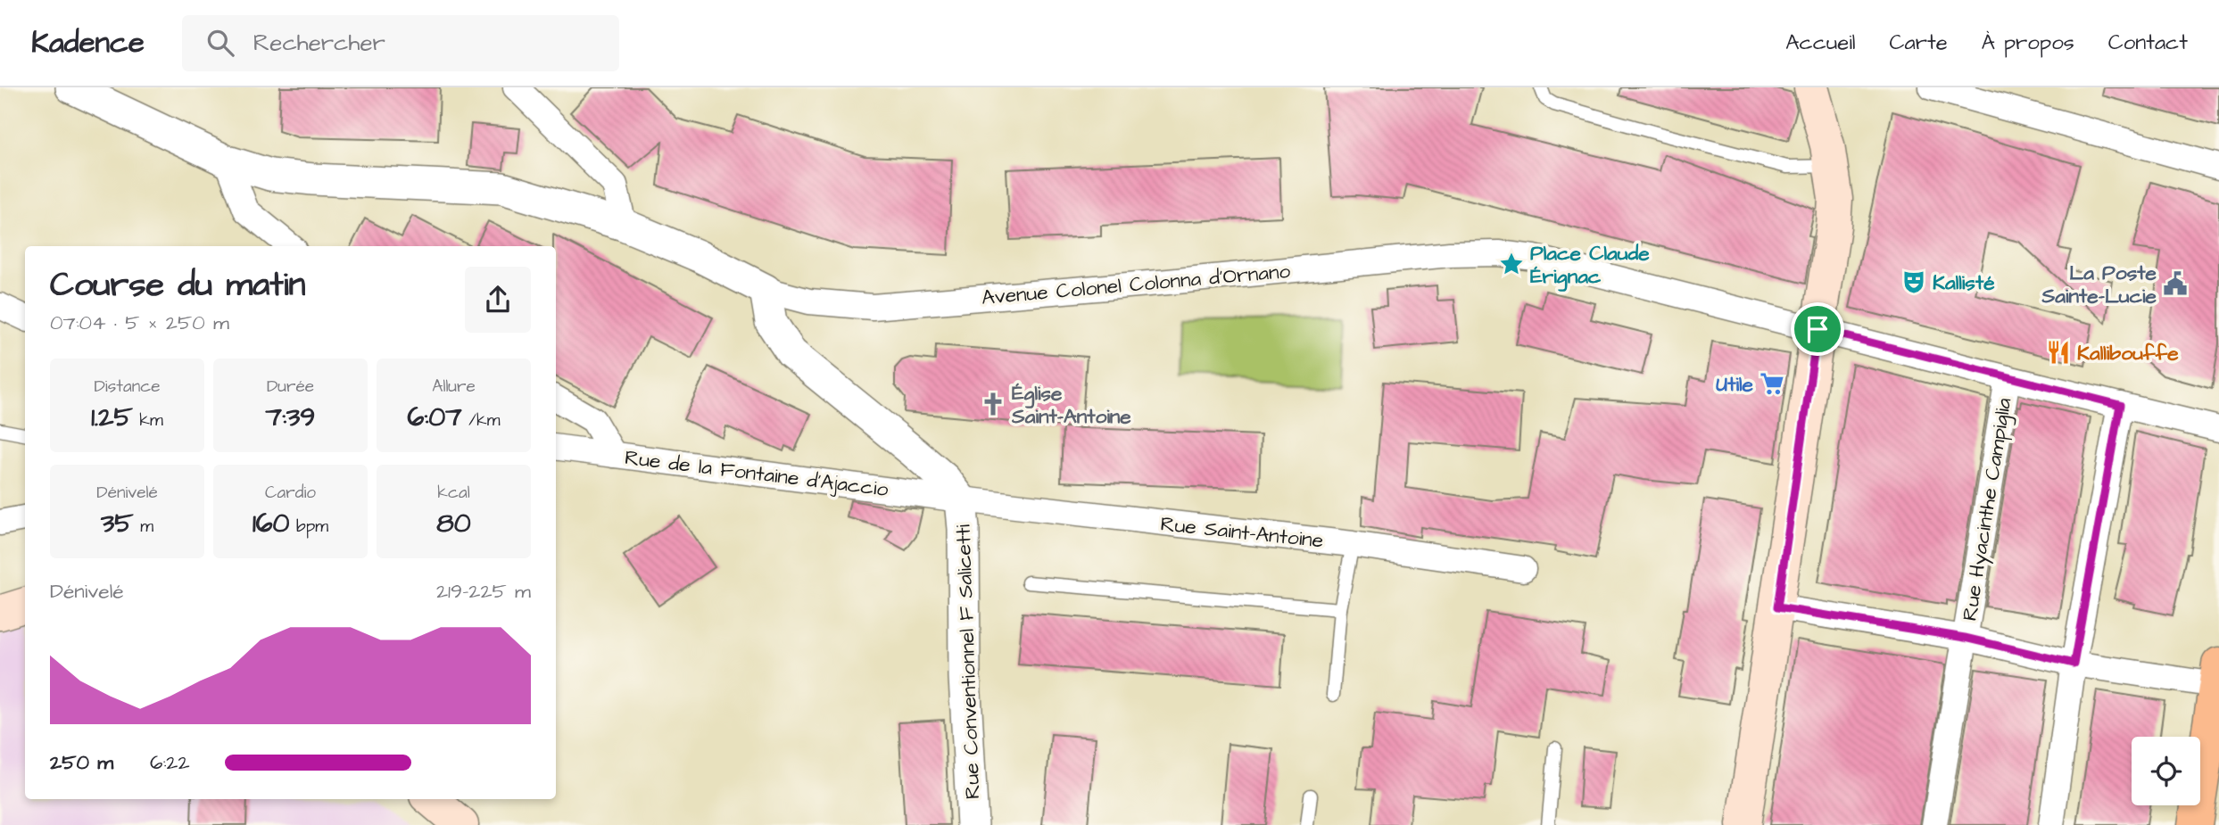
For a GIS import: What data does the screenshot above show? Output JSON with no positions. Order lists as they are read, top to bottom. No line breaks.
{"streets":{"street":["Avenue Colonel Colonna d'Ornano","Rue de la Fontaine d'Ajaccio","Rue Hyacinthe Campiglia","Rue Saint-Antoine","Rue Conventionnel F Salicetti"]},"crossings":[["Avenue Colonel Colonna d'Ornano","Rue Hyacinthe Campiglia"],["Rue de la Fontaine d'Ajaccio","Rue Saint-Antoine"],["Rue de la Fontaine d'Ajaccio","Rue Conventionnel F Salicetti"],["Rue Saint-Antoine","Rue Conventionnel F Salicetti"]],"places":{"place":["Place Claude Érignac"],"theatre":["Kallisté"],"public building":["La Poste Sainte-Lucie"],"restaurant":["Kallibouffe"],"supermarket":["Utile"],"church":["Église Saint-Antoine"]},"page":{"header":"Kadence","search":"Rechercher","nav":["Accueil","Carte","À propos","Contact"],"heading":["Course du matin","07:04 · 5 × 250 m"],"stats":[["Distance","1.25 km"],["Durée","7:39"],["Allure","6:07 /km"],["Dénivelé","35 m"],["Cardio","160 bpm"],["kcal","80"]],"chart":["Dénivelé","219–225 m"],"list":[{"name":"250 m","note":"6:22"}]}}
